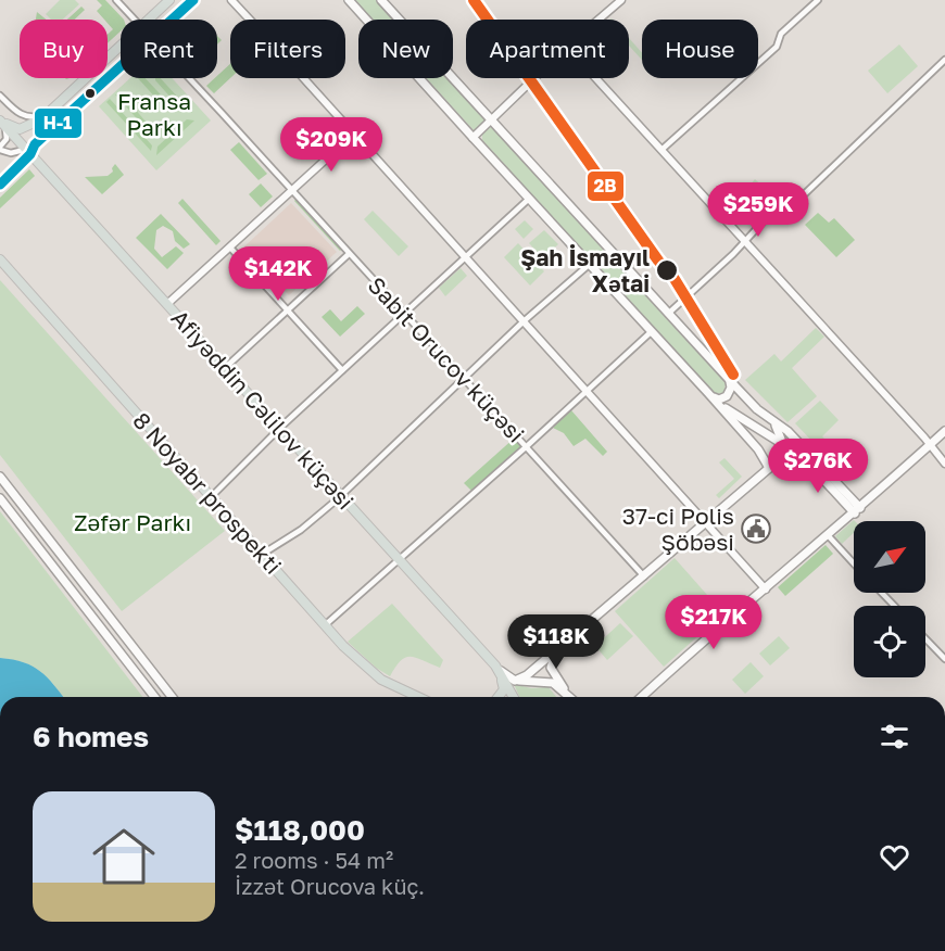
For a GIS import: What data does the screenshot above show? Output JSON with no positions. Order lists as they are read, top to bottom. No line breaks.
{"streets":{"highway":["Afiyəddin Cəlilov küçəsi","8 Noyabr prospekti"],"street":["Sabit Orucov küçəsi"]},"parks":["Fransa Parkı","Zəfər Parkı"],"places":{"other":["Şah İsmayıl Xətai"],"public building":["37-ci Polis Şöbəsi"]},"lines":["transit line 2B","transit line H-1"],"north":"top right","page":{"chip":["Buy","Rent","Filters","New","Apartment","House"],"price":["$209K","$259K","$142K","$276K","$217K","$118K"],"heading":"6 homes","list":[{"name":"$118,000","note":"2 rooms · 54 m² · İzzət Orucova küç."}]}}
